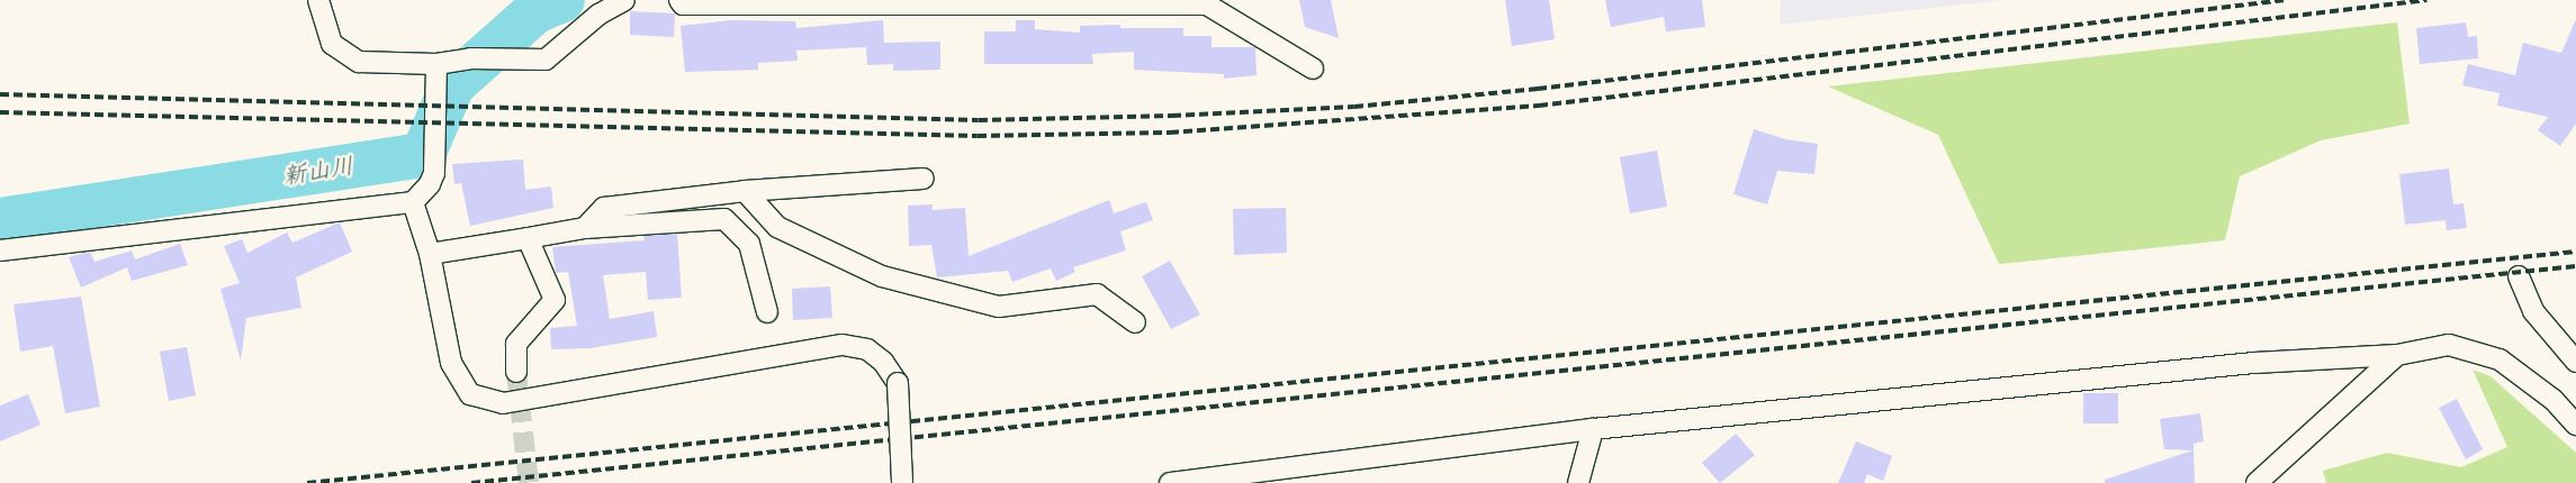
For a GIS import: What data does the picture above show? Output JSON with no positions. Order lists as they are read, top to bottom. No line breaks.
{"water":["新山川"]}
